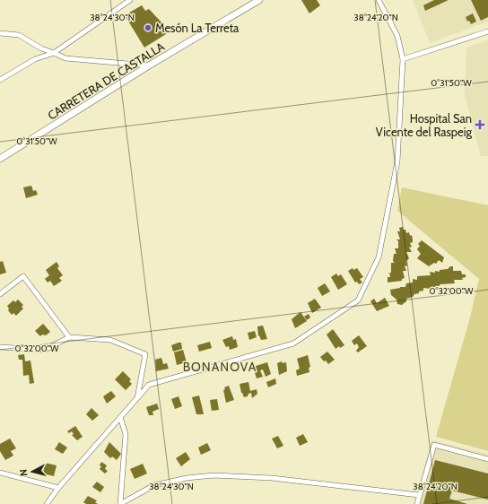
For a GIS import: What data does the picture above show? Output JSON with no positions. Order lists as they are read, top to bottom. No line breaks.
{"streets":{"main road":["CARRETERA DE CASTALLA"]},"districts":["BONANOVA"],"places":{"other":["Mesón La Terreta"],"health":["Hospital San Vicente del Raspeig"]},"north":"left","coordinates":["38°24'30\"N","38°24'20\"N","0°31'50\"W","0°32'00\"W"]}
